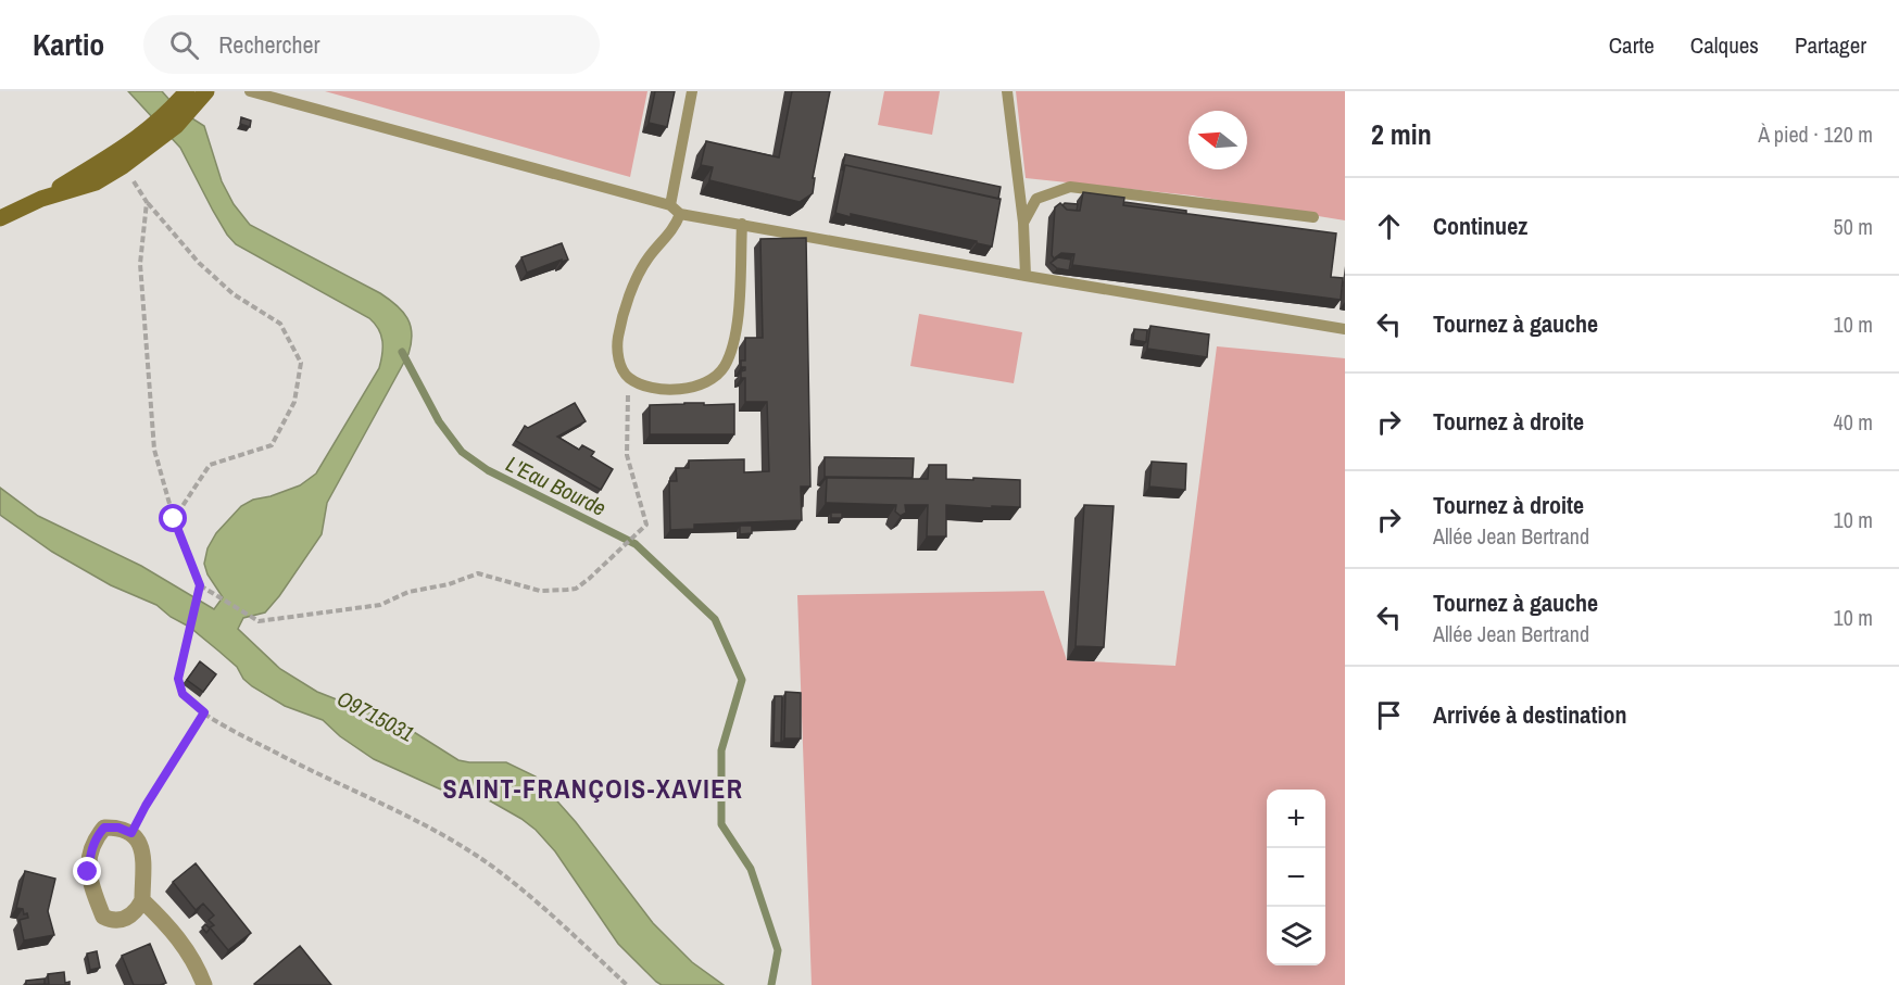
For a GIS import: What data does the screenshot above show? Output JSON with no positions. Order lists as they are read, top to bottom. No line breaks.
{"districts":["SAINT-FRANÇOIS-XAVIER"],"water":["L'Eau Bourde","O9715031"],"north":"left","page":{"header":"Kartio","search":"Rechercher","nav":["Carte","Calques","Partager"],"heading":["2 min","À pied · 120 m"],"list":[["Continuez","50 m"],["Tournez à gauche","10 m"],["Tournez à droite","40 m"],["Tournez à droite","Allée Jean Bertrand","10 m"],["Tournez à gauche","Allée Jean Bertrand","10 m"],"Arrivée à destination"],"map_buttons":["+","−"]}}
